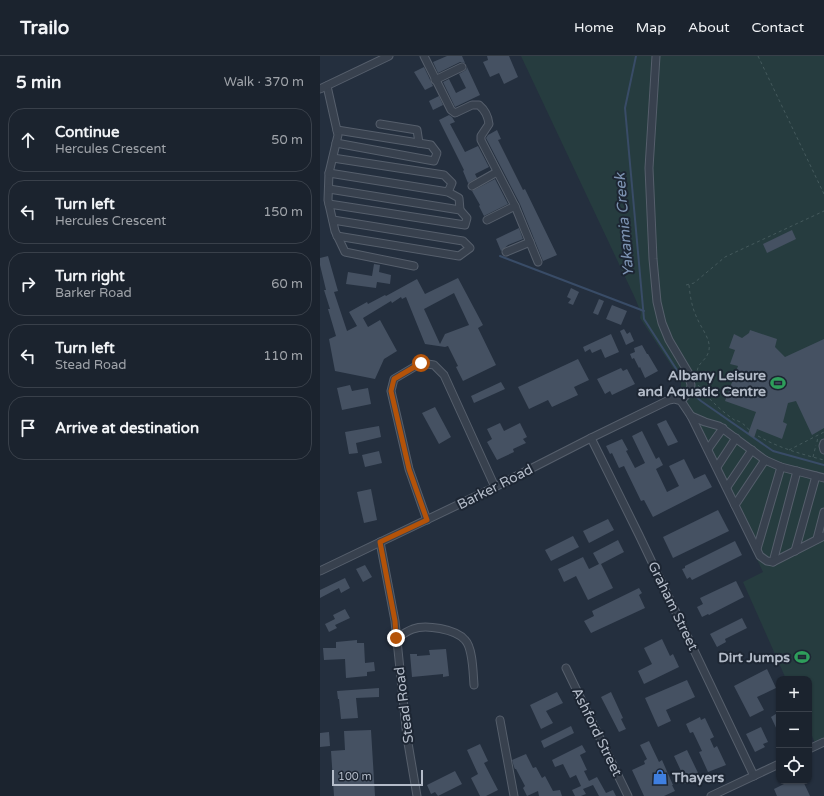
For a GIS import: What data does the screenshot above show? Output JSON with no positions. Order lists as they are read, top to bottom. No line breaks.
{"streets":{"street":["Barker Road","Graham Street","Stead Road","Ashford Street"]},"crossings":[["Barker Road","Graham Street"],["Barker Road","Stead Road"]],"water":["Yakamia Creek"],"places":{"sports":["Albany Leisure and Aquatic Centre","Dirt Jumps"],"shop":["Thayers"]},"scale_bar":"100 m","page":{"header":"Trailo","nav":["Home","Map","About","Contact"],"heading":["5 min","Walk · 370 m"],"list":[["Continue","Hercules Crescent","50 m"],["Turn left","Hercules Crescent","150 m"],["Turn right","Barker Road","60 m"],["Turn left","Stead Road","110 m"],"Arrive at destination"],"map_buttons":["+","−"],"scale":"100 m"}}
